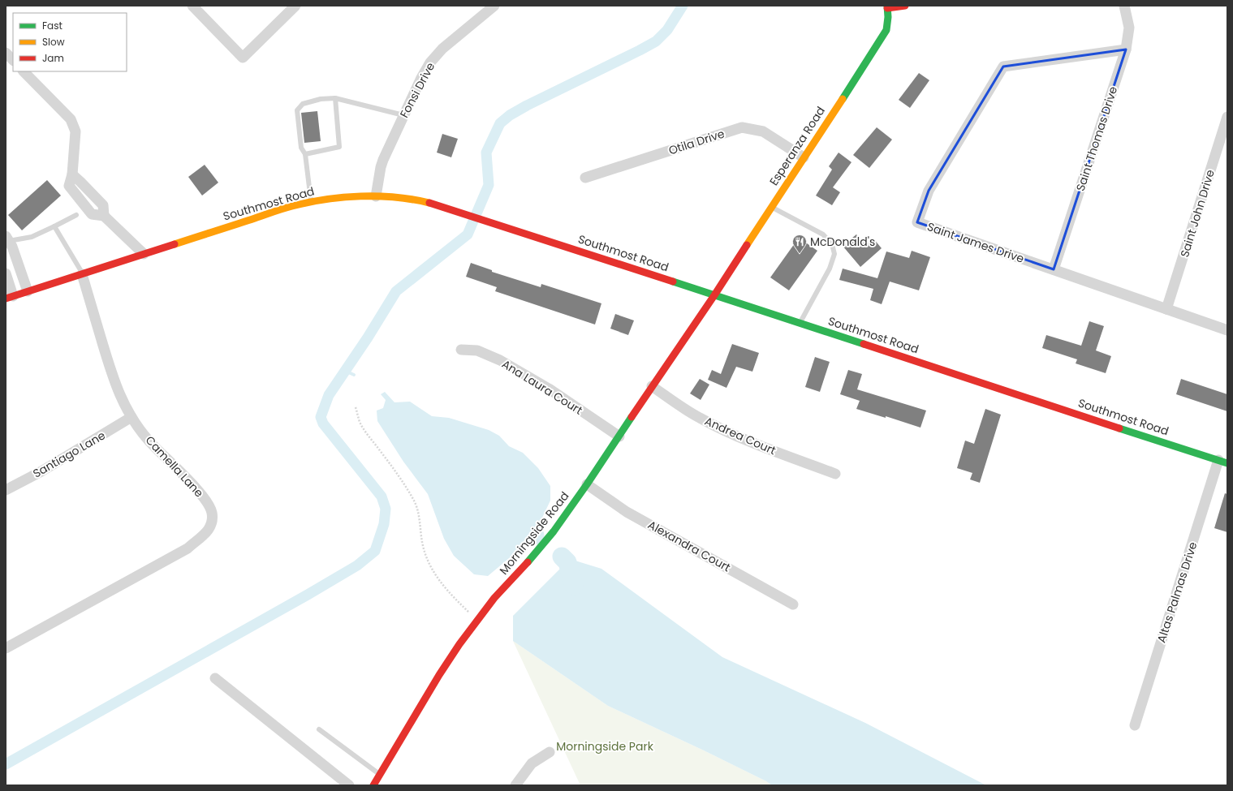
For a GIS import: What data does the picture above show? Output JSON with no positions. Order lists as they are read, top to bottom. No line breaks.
{"streets":{"main road":["Esperanza Road","Southmost Road","Morningside Road"],"street":["Fonsi Drive","Saint Thomas Drive","Otila Drive","Saint John Drive","Saint James Drive","Ana Laura Court","Andrea Court","Santiago Lane","Camella Lane","Alexandra Court","Altas Palmas Drive"]},"crossings":[["Fonsi Drive","Southmost Road"],["Saint Thomas Drive","Saint James Drive"],["Otila Drive","Esperanza Road"],["Esperanza Road","Southmost Road"],["Esperanza Road","Morningside Road"],["Southmost Road","Camella Lane"],["Southmost Road","Morningside Road"],["Southmost Road","Altas Palmas Drive"],["Saint John Drive","Saint James Drive"],["Ana Laura Court","Morningside Road"],["Andrea Court","Morningside Road"],["Santiago Lane","Camella Lane"],["Morningside Road","Alexandra Court"]],"parks":["Morningside Park"],"places":{"restaurant":["McDonald's"]},"legend":["Fast","Slow","Jam"]}
